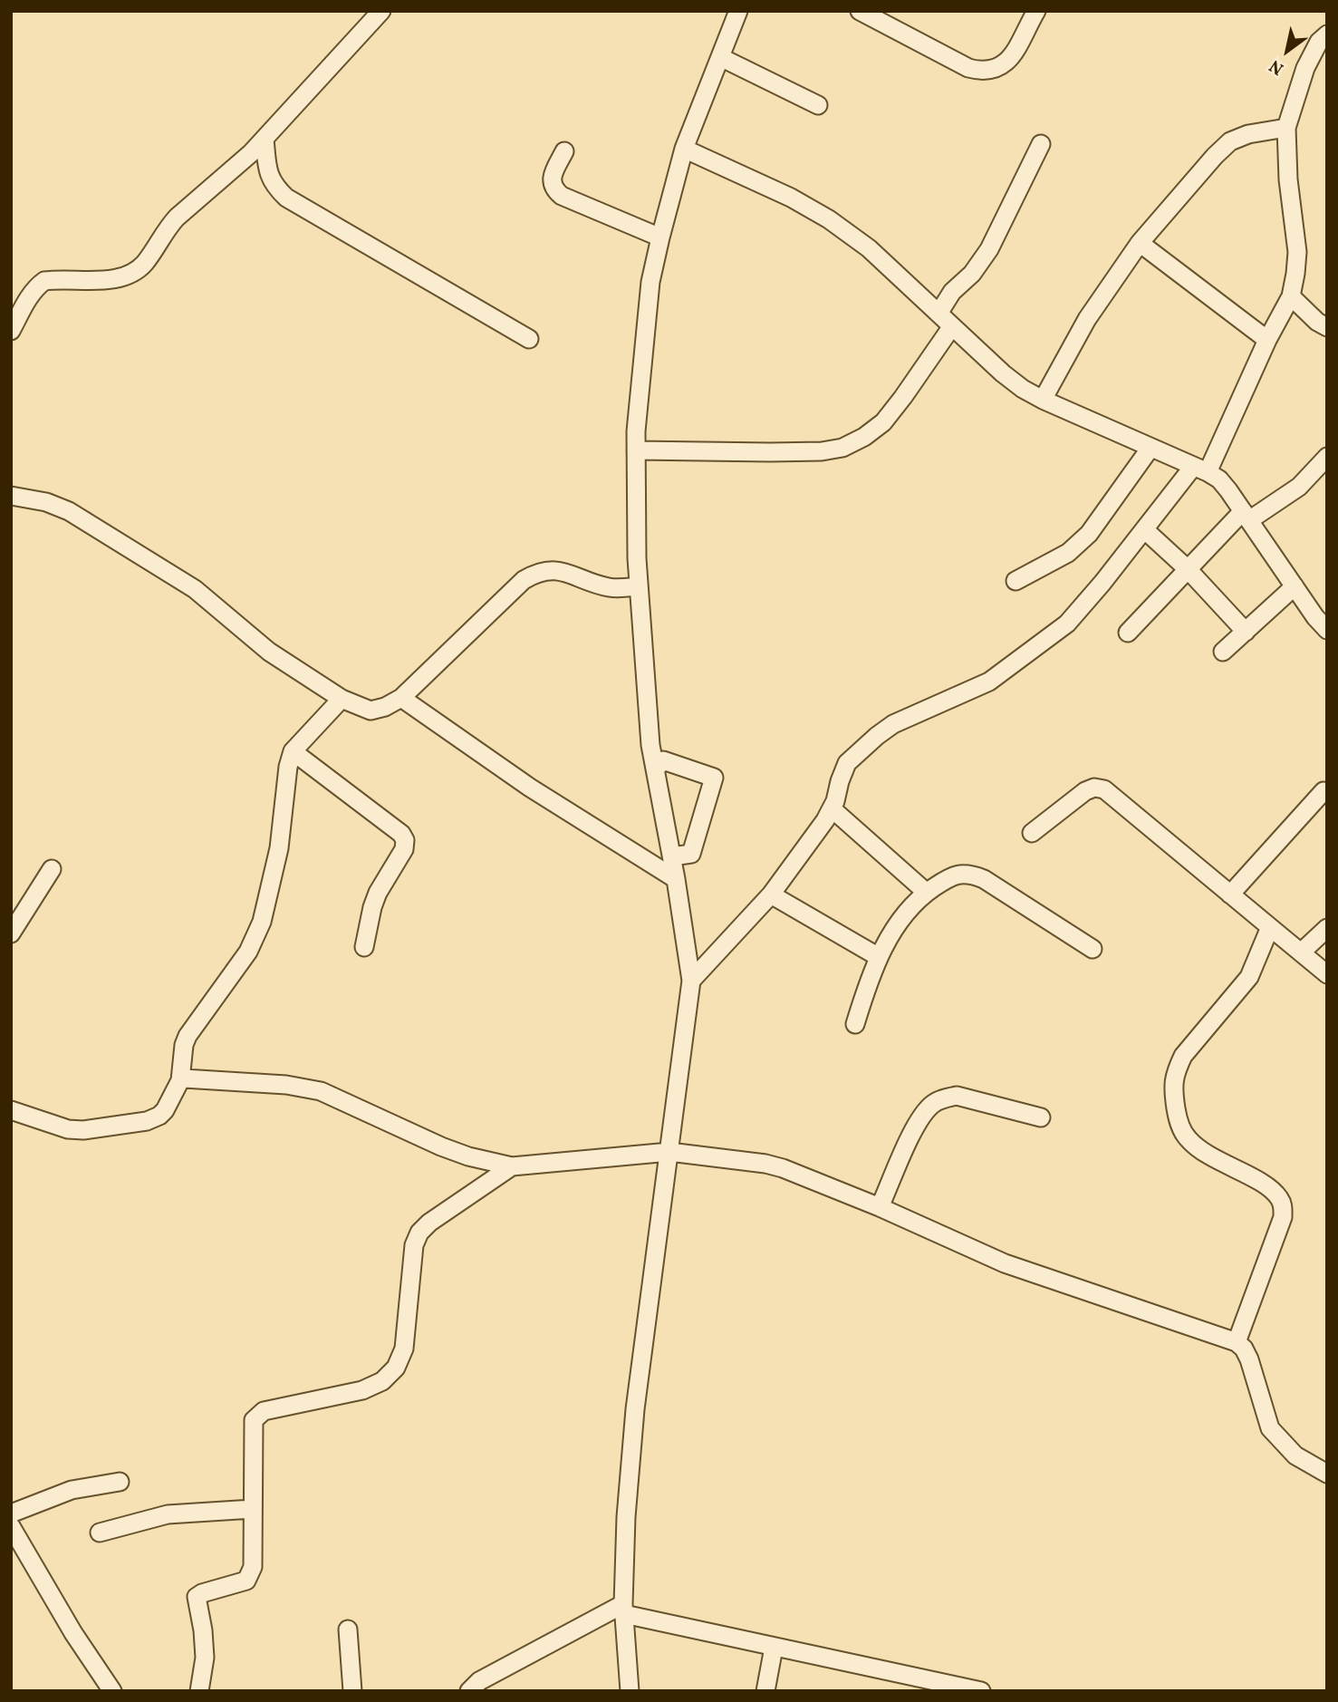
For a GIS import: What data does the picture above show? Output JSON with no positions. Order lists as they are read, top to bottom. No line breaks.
{"north":"bottom left"}
